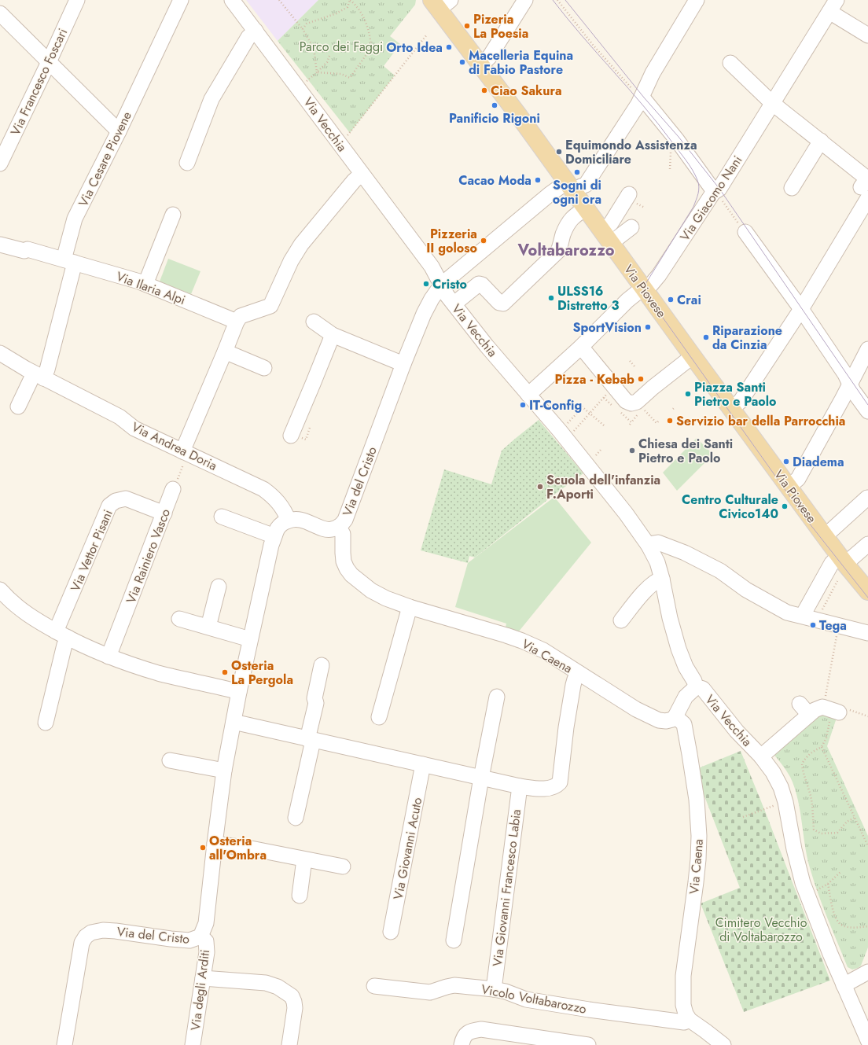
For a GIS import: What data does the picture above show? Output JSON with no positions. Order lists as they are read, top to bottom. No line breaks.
{"streets":{"main road":["Via Piovese"],"street":["Via Francesco Foscari","Via Vecchia","Via Cesare Piovene","Via Giacomo Nani","Via Ilaria Alpi","Via Andrea Doria","Via del Cristo","Via Vettor Pisani","Via Rainiero Vasco","Via Caena","Via Giovanni Acuto","Via Giovanni Francesco Labia","Via degli Arditi","Vicolo Voltabarozzo"]},"crossings":[["Via Vecchia","Via Giacomo Nani"],["Via Vecchia","Via del Cristo"],["Via Cesare Piovene","Via Ilaria Alpi"],["Via Cesare Piovene","Via Andrea Doria"],["Via Giacomo Nani","Via Piovese"],["Via Piovese","Via del Cristo"],["Via Andrea Doria","Via del Cristo"],["Via del Cristo","Via Caena"],["Via del Cristo","Via degli Arditi"],["Via Vettor Pisani","Via Rainiero Vasco"],["Via Caena","Vicolo Voltabarozzo"],["Via Giovanni Francesco Labia","Vicolo Voltabarozzo"]],"districts":["Voltabarozzo"],"parks":["Parco dei Faggi","Cimitero Vecchio di Voltabarozzo"],"places":["Pizeria La Poesia","Orto Idea","Macelleria Equina di Fabio Pastore","Ciao Sakura","Panificio Rigoni","Equimondo Assistenza Domiciliare","Sogni di ogni ora","Cacao Moda","Pizzeria II goloso","Cristo","ULSS16 Distretto 3","Crai","SportVision","Riparazione da Cinzia","Pizza - Kebab","Piazza Santi Pietro e Paolo","IT-Config","Servizio bar della Parrocchia","Chiesa dei Santi Pietro e Paolo","Diadema","Scuola dell'infanzia F.Aporti","Centro Culturale Civico140","Tega","Osteria La Pergola","Osteria all'Ombra"]}
